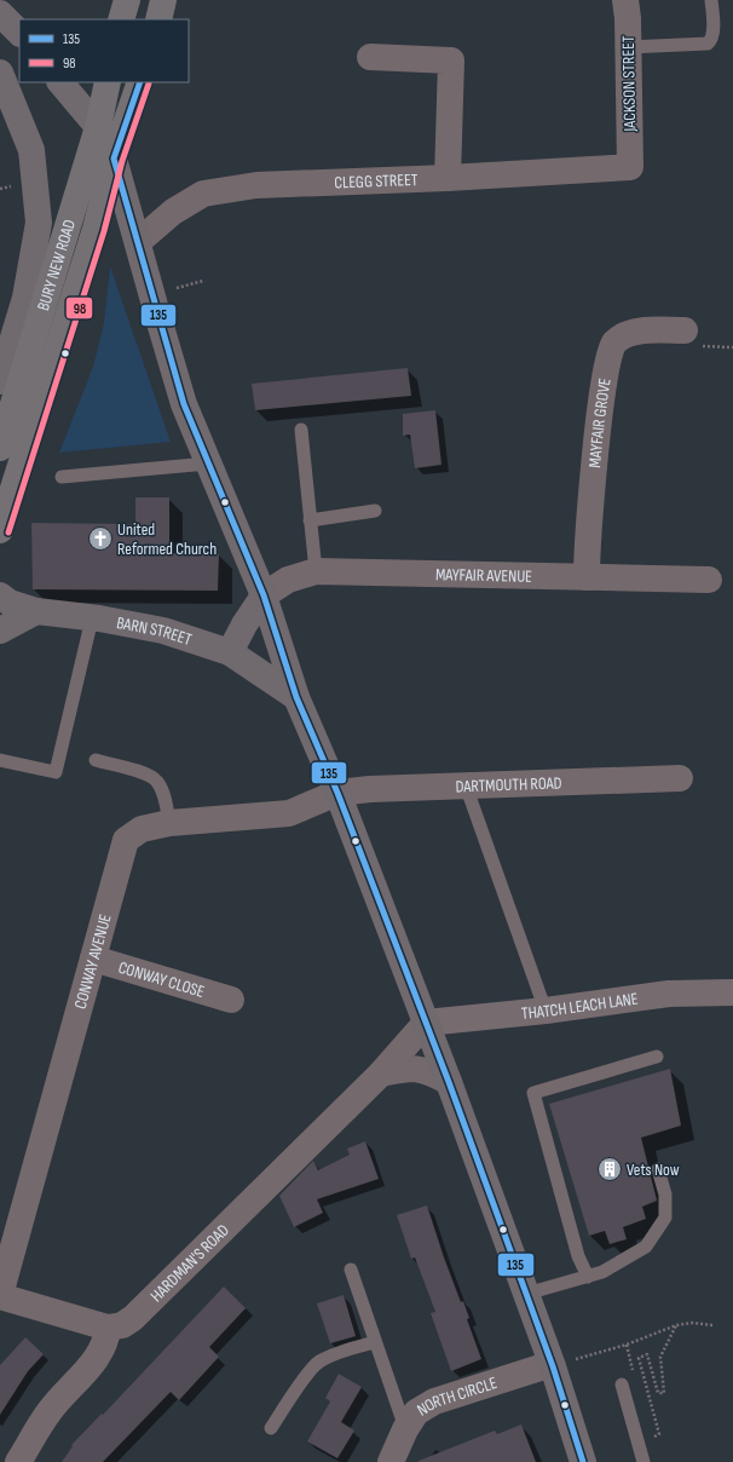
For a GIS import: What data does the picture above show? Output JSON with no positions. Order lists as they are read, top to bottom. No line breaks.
{"streets":{"highway":["BURY NEW ROAD"],"main road":["BARN STREET"],"street":["JACKSON STREET","CLEGG STREET","MAYFAIR GROVE","MAYFAIR AVENUE","DARTMOUTH ROAD","CONWAY AVENUE","CONWAY CLOSE","THATCH LEACH LANE","HARDMAN'S ROAD","NORTH CIRCLE"]},"crossings":[["JACKSON STREET","CLEGG STREET"],["MAYFAIR GROVE","MAYFAIR AVENUE"],["DARTMOUTH ROAD","CONWAY AVENUE"],["CONWAY AVENUE","CONWAY CLOSE"],["THATCH LEACH LANE","HARDMAN'S ROAD"]],"places":{"church":["United Reformed Church"],"building":["Vets Now"]},"lines":["transit line 135","transit line 98"],"legend":["135","98"]}
